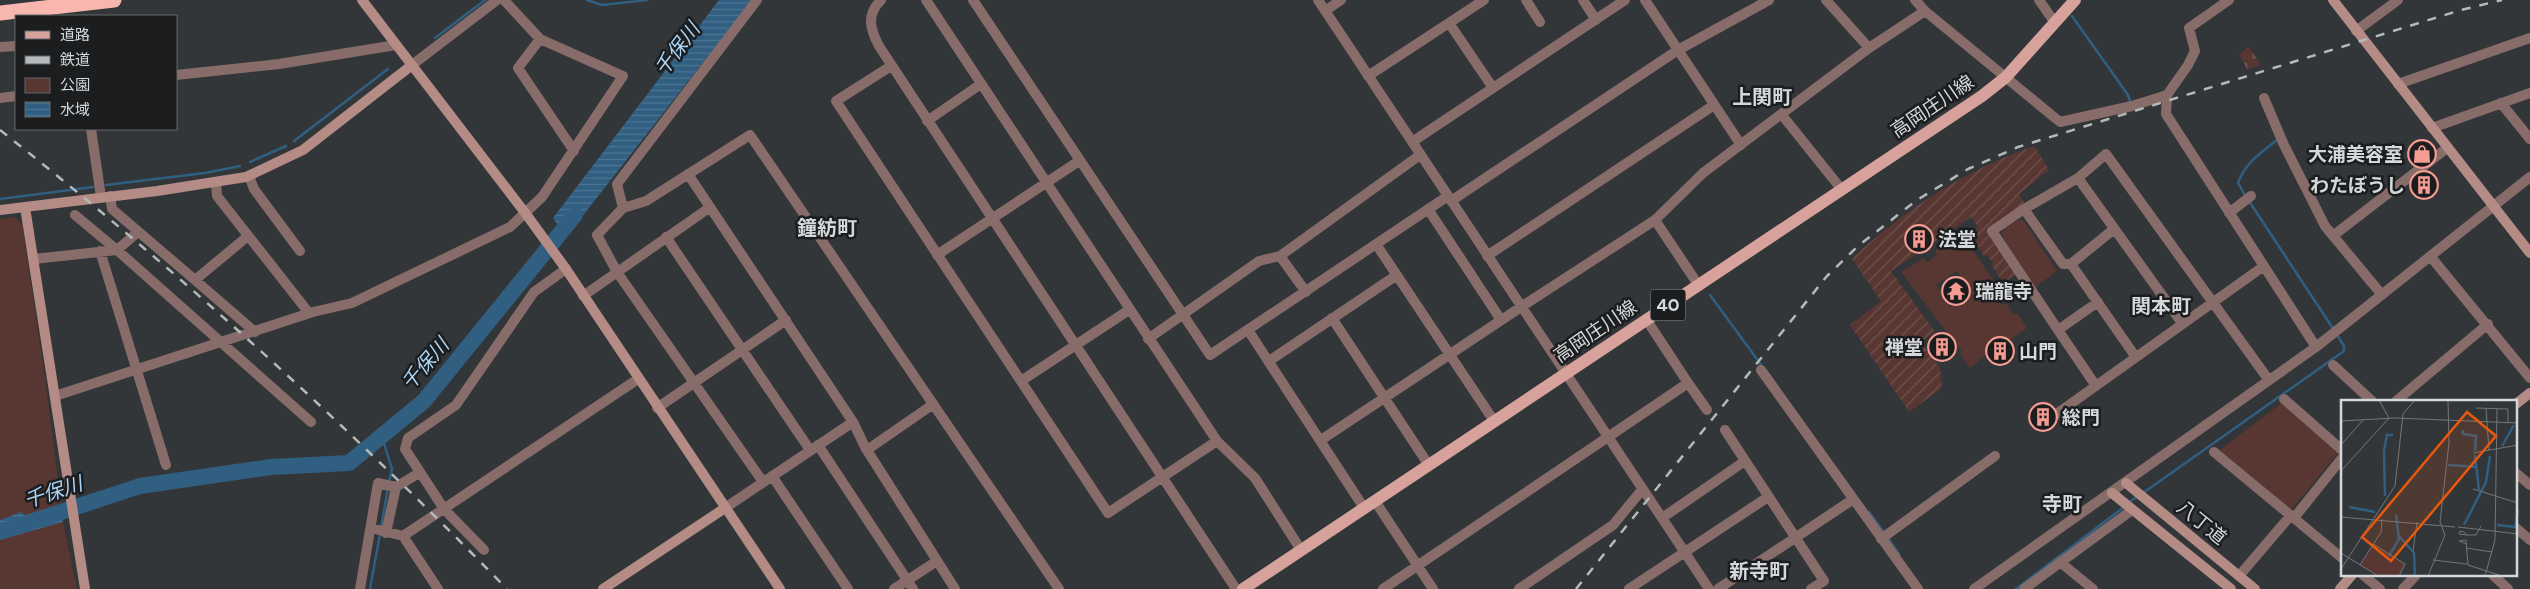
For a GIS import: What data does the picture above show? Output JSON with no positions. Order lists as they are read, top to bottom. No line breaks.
{"streets":{"main road":["高岡庄川線","40"],"street":["八丁道"]},"districts":["上関町","鐘紡町","関本町","寺町","新寺町"],"water":["千保川"],"places":{"shop":["大浦美容室"],"building":["わたぼうし","法堂","禅堂","山門","総門"],"temple":["瑞龍寺"]},"legend":["道路","鉄道","公園","水域"]}
